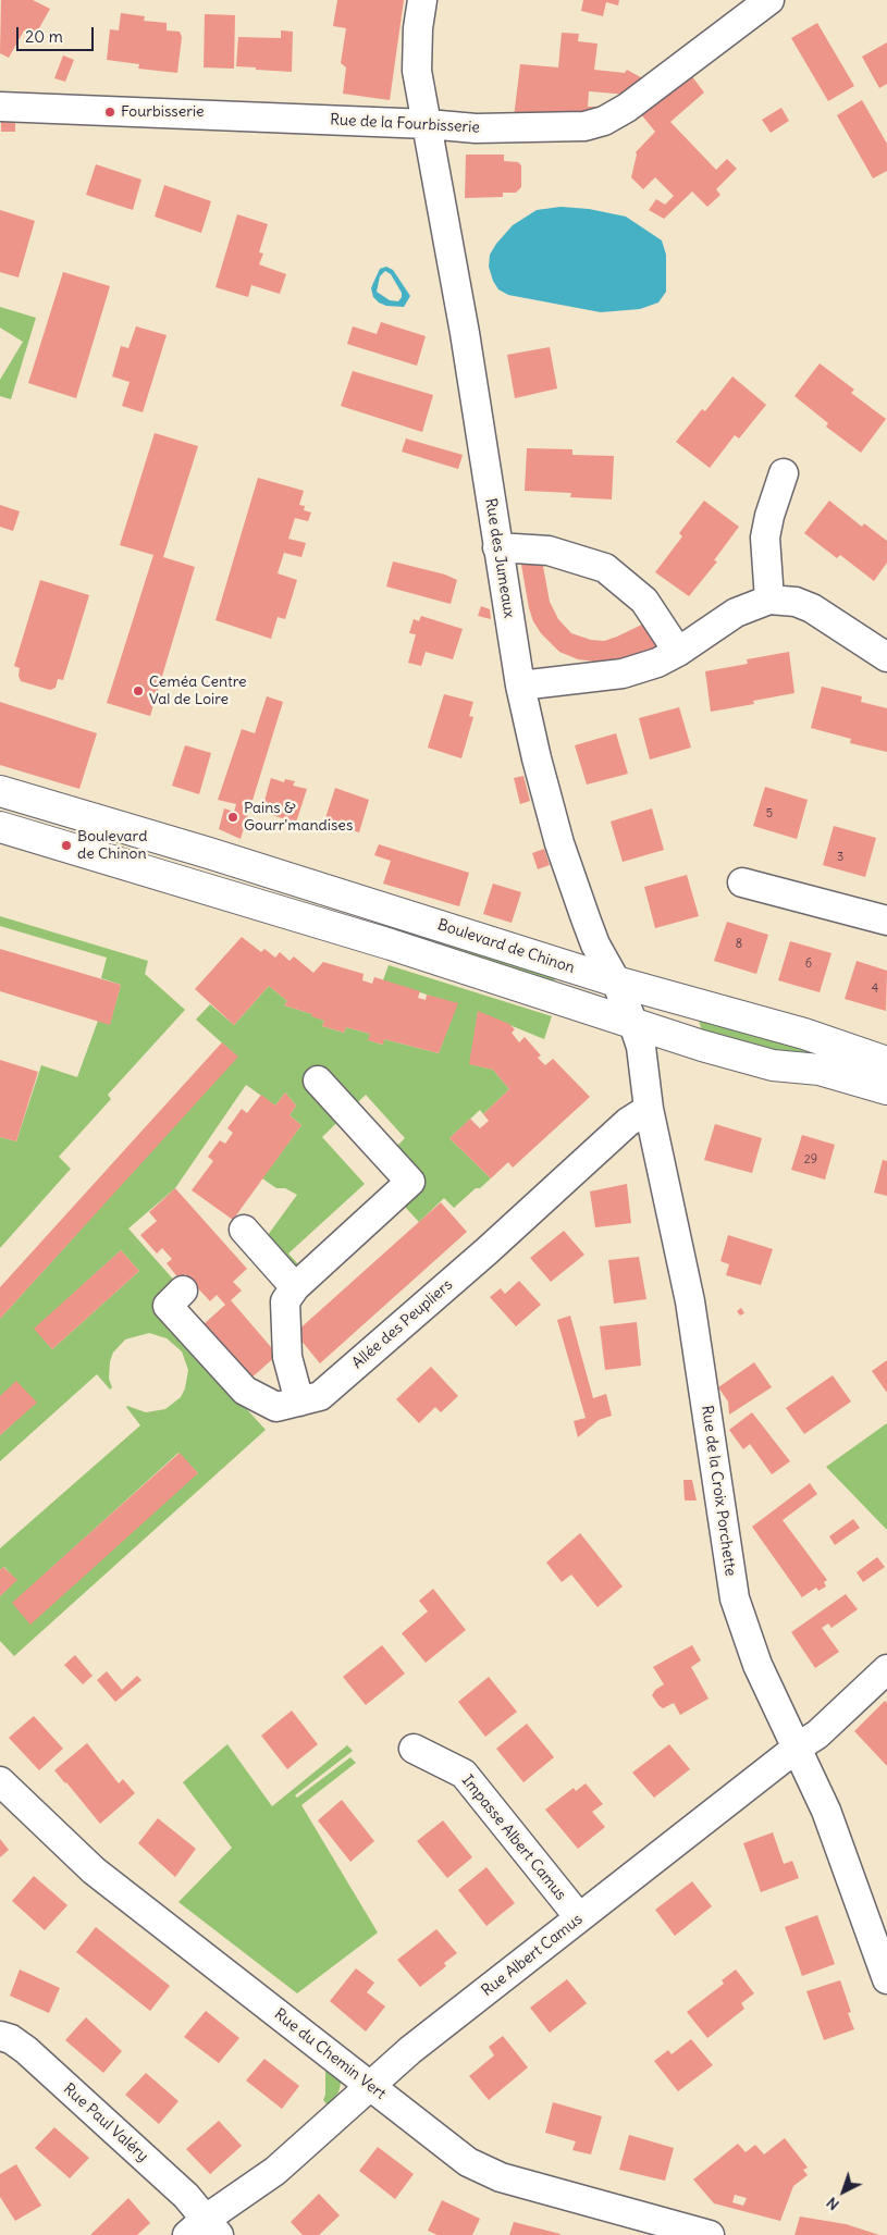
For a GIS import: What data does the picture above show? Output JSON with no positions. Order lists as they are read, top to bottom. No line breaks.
{"streets":{"main road":["Boulevard de Chinon"],"street":["Rue de la Fourbisserie","Rue des Jumeaux","Allée des Peupliers","Rue de la Croix Porchette","Impasse Albert Camus","Rue Albert Camus","Rue du Chemin Vert","Rue Paul Valéry"]},"crossings":[["Rue de la Fourbisserie","Rue des Jumeaux"],["Rue des Jumeaux","Boulevard de Chinon"],["Rue des Jumeaux","Rue de la Croix Porchette"],["Boulevard de Chinon","Rue de la Croix Porchette"],["Allée des Peupliers","Rue de la Croix Porchette"],["Rue de la Croix Porchette","Rue Albert Camus"],["Impasse Albert Camus","Rue Albert Camus"],["Rue Albert Camus","Rue du Chemin Vert"],["Rue Albert Camus","Rue Paul Valéry"]],"places":["Fourbisserie","Ceméa Centre Val de Loire","Pains & Gourr'mandises","Boulevard de Chinon"],"house_numbers":["5","3","8","6","4","29"],"scale_bar":"20 m","north":"bottom left"}
